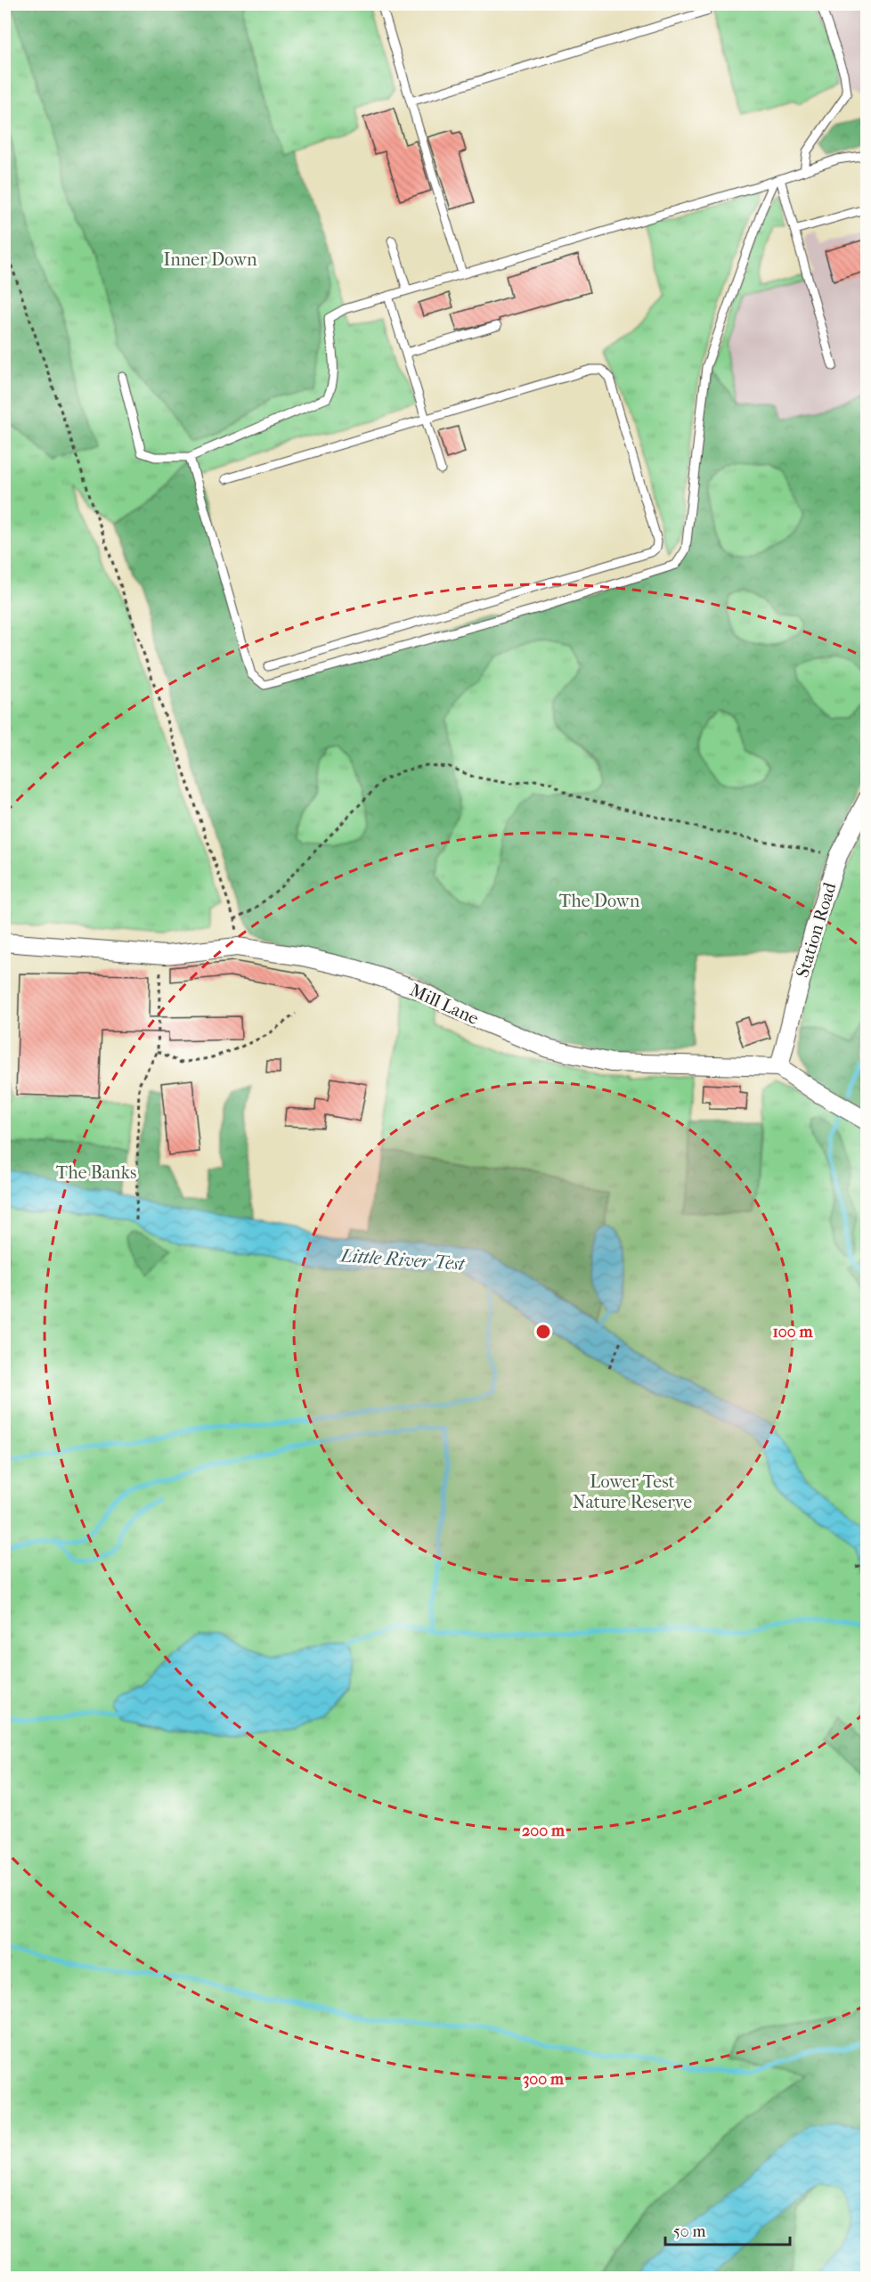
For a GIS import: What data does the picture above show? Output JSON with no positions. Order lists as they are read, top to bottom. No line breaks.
{"streets":{"street":["Station Road","Mill Lane"]},"crossings":[["Station Road","Mill Lane"]],"water":["Little River Test"],"parks":["Inner Down","The Down","The Banks","Lower Test Nature Reserve"],"scale_bar":"50 m","rings":["100 m","200 m","300 m"]}
